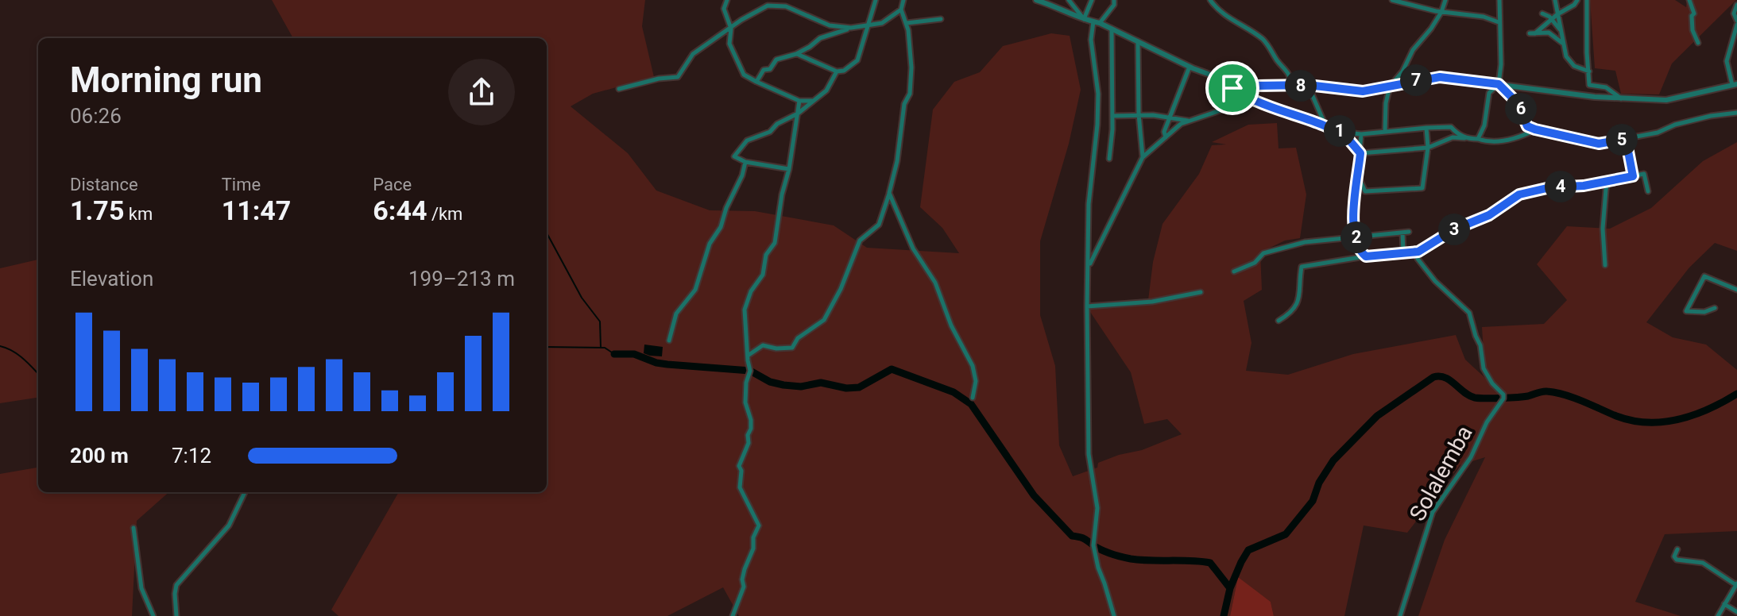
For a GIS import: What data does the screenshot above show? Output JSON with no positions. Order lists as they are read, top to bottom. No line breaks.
{"streets":{"street":["Solalemba"]},"page":{"heading":["Morning run","06:26"],"pins":["7","8","6","1","5","4","3","2"],"stats":[["Distance","1.75 km"],["Time","11:47"],["Pace","6:44 /km"]],"chart":["Elevation","199–213 m"],"list":[{"name":"200 m","note":"7:12"}]}}
